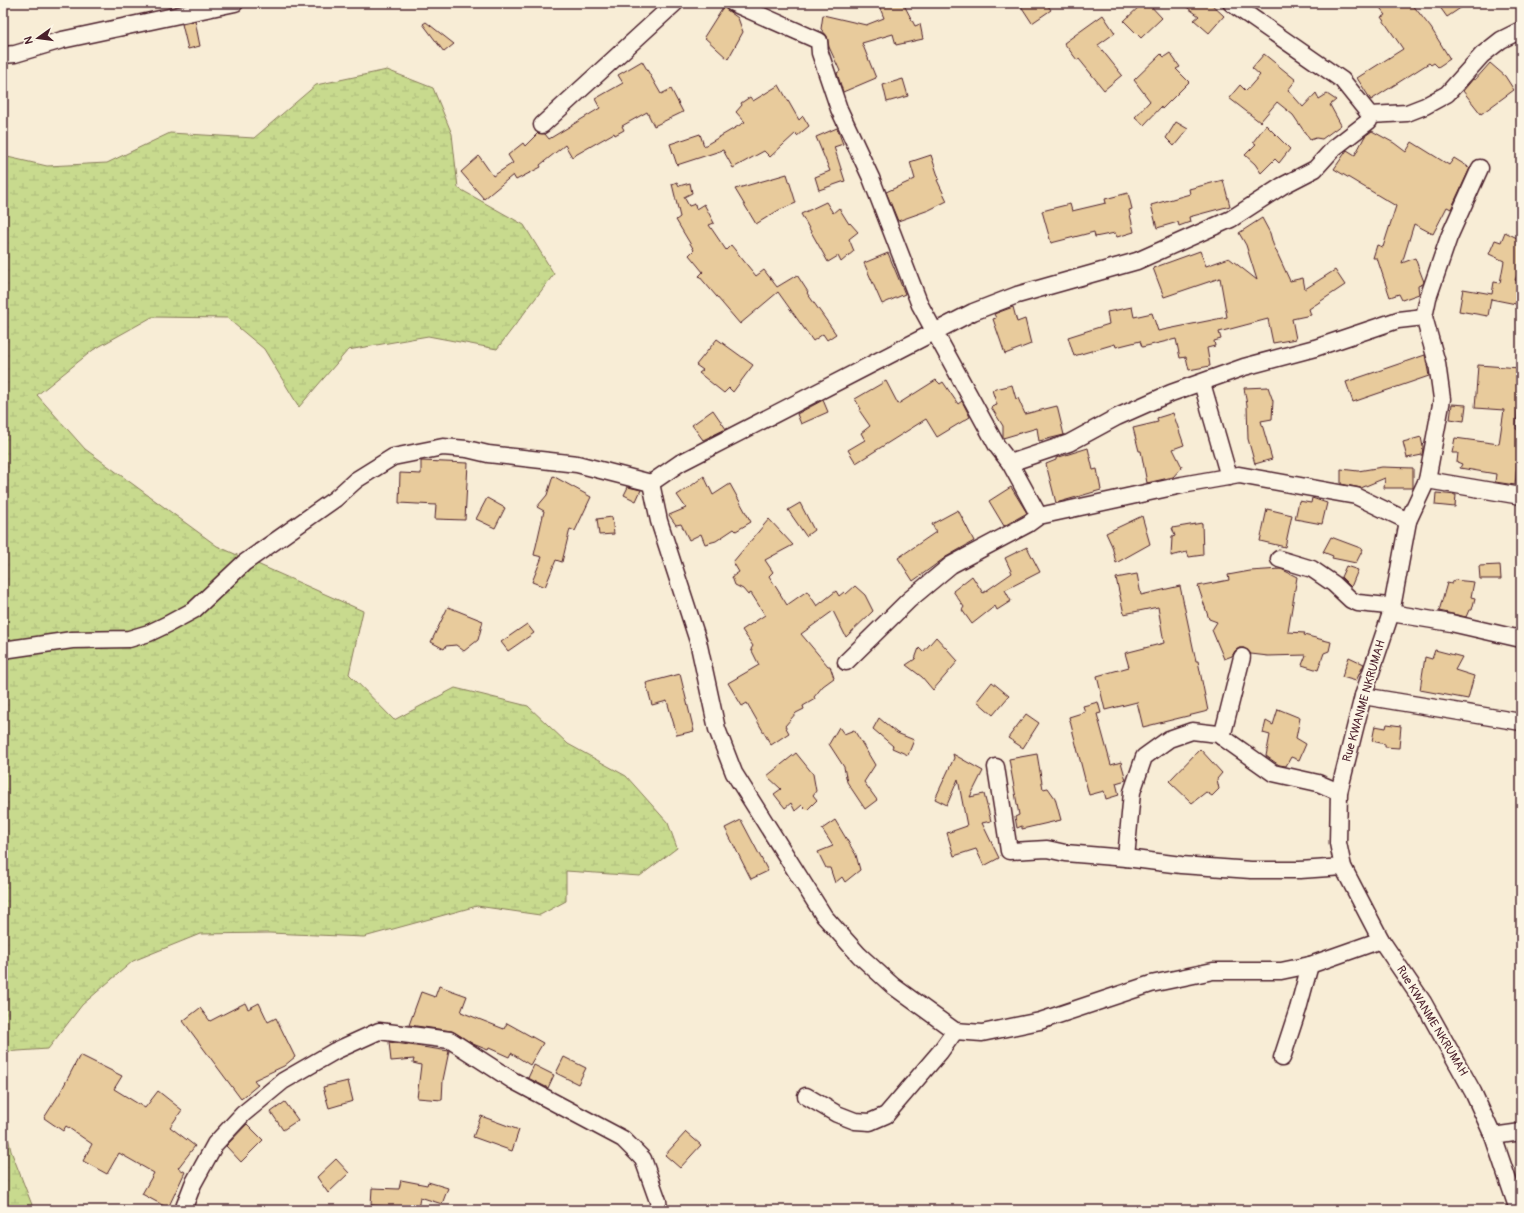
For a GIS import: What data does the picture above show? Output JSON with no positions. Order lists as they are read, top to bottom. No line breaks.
{"streets":{"street":["Rue KWANME NKRUMAH"]},"north":"left"}
